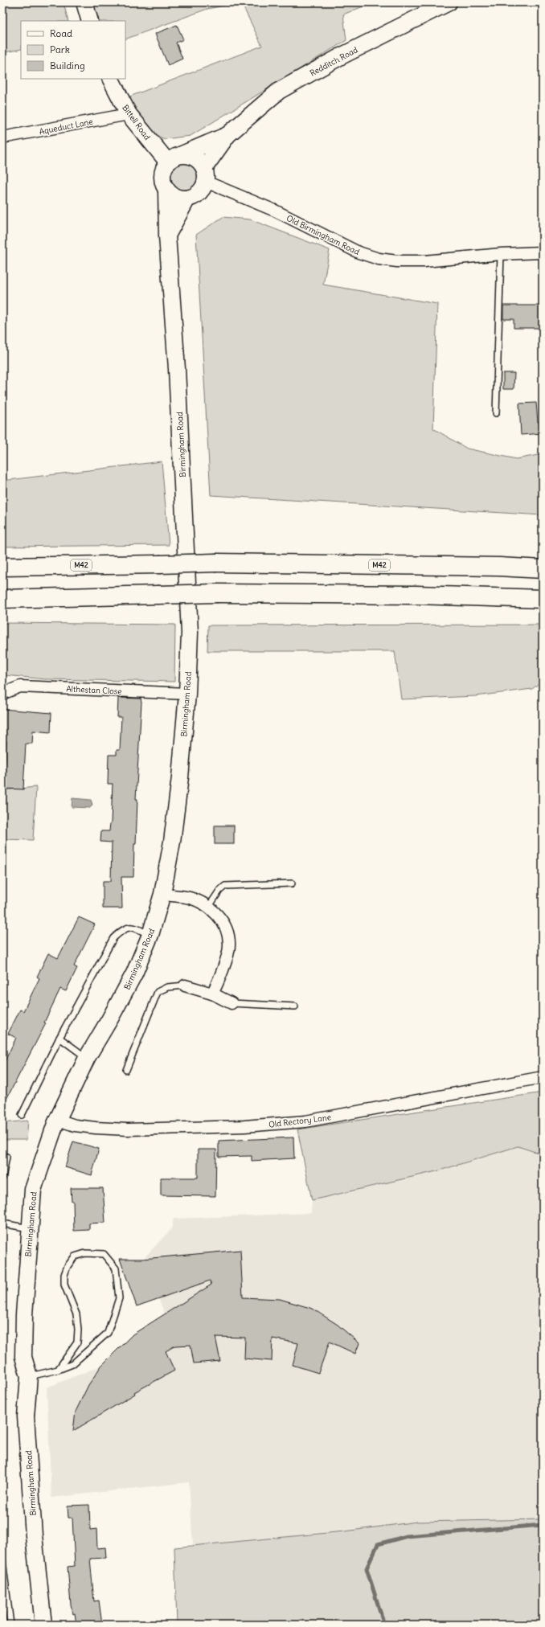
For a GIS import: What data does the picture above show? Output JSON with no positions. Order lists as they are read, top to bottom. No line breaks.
{"streets":{"highway":["M42"],"main road":["Redditch Road","Bittell Road","Birmingham Road"],"street":["Aqueduct Lane","Old Birmingham Road","Althestan Close","Old Rectory Lane"]},"crossings":[["Redditch Road","Bittell Road"],["Redditch Road","Old Birmingham Road"],["Redditch Road","Birmingham Road"],["Bittell Road","Aqueduct Lane"],["Bittell Road","Old Birmingham Road"],["Bittell Road","Birmingham Road"],["Old Birmingham Road","Birmingham Road"],["Birmingham Road","Althestan Close"],["Birmingham Road","Old Rectory Lane"]],"legend":["Road","Park","Building"]}
